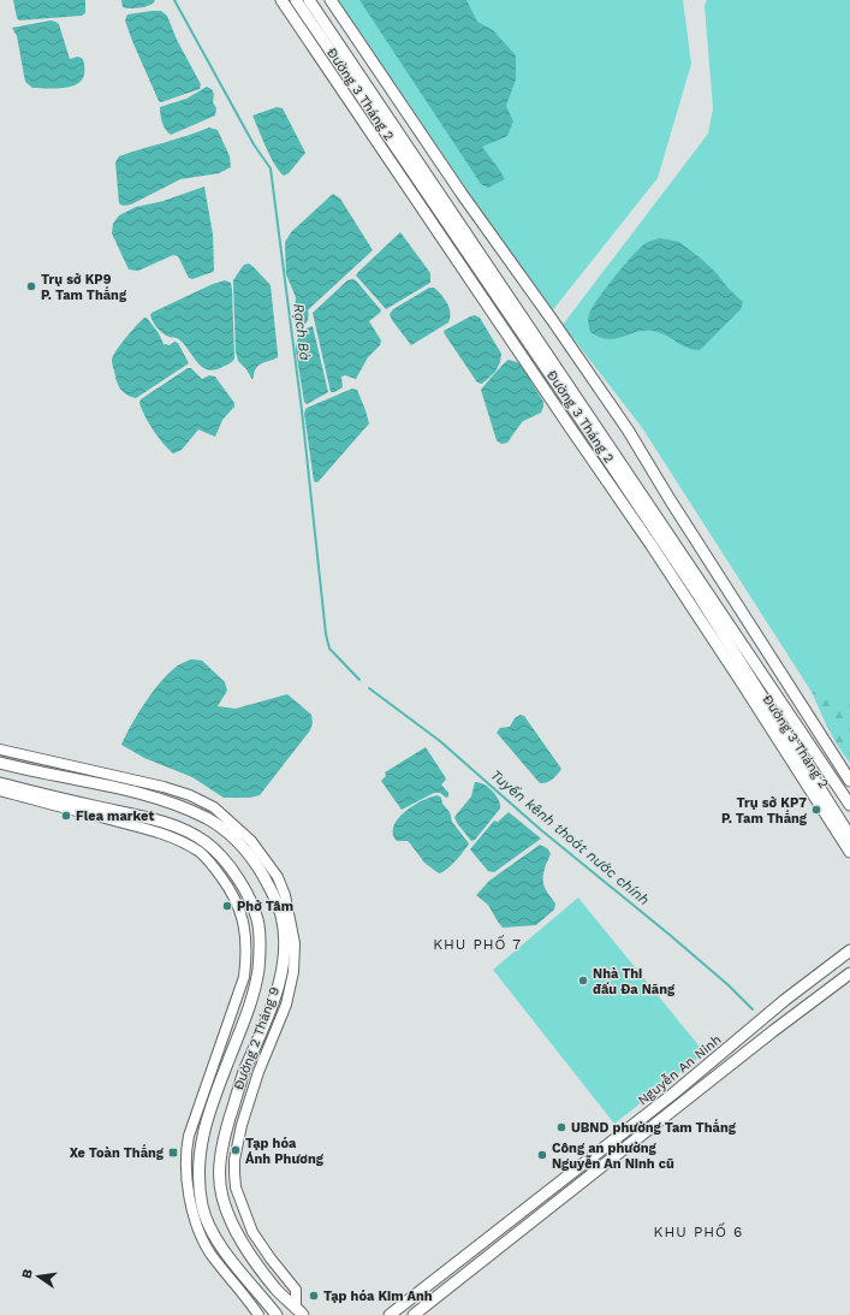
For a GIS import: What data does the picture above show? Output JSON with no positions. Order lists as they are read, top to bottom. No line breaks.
{"streets":{"main road":["Đường 3 Tháng 2","Đường 2 Tháng 9","Nguyễn An Ninh"]},"districts":["KHU PHỐ 7","KHU PHỐ 6"],"water":["Rạch Bà","Tuyến kênh thoát nước chính"],"places":{"other":["Trụ sở KP9 P. Tam Thắng","Trụ sở KP7 P. Tam Thắng","Flea market","Phở Tâm","Nhà Thi đấu Đa Năng","UBND phường Tam Thắng","Tạp hóa Ánh Phương","Công an phường Nguyễn An Ninh cũ","Tạp hóa Kim Anh"],"transit":["Xe Toàn Thắng"]},"north":"left"}
